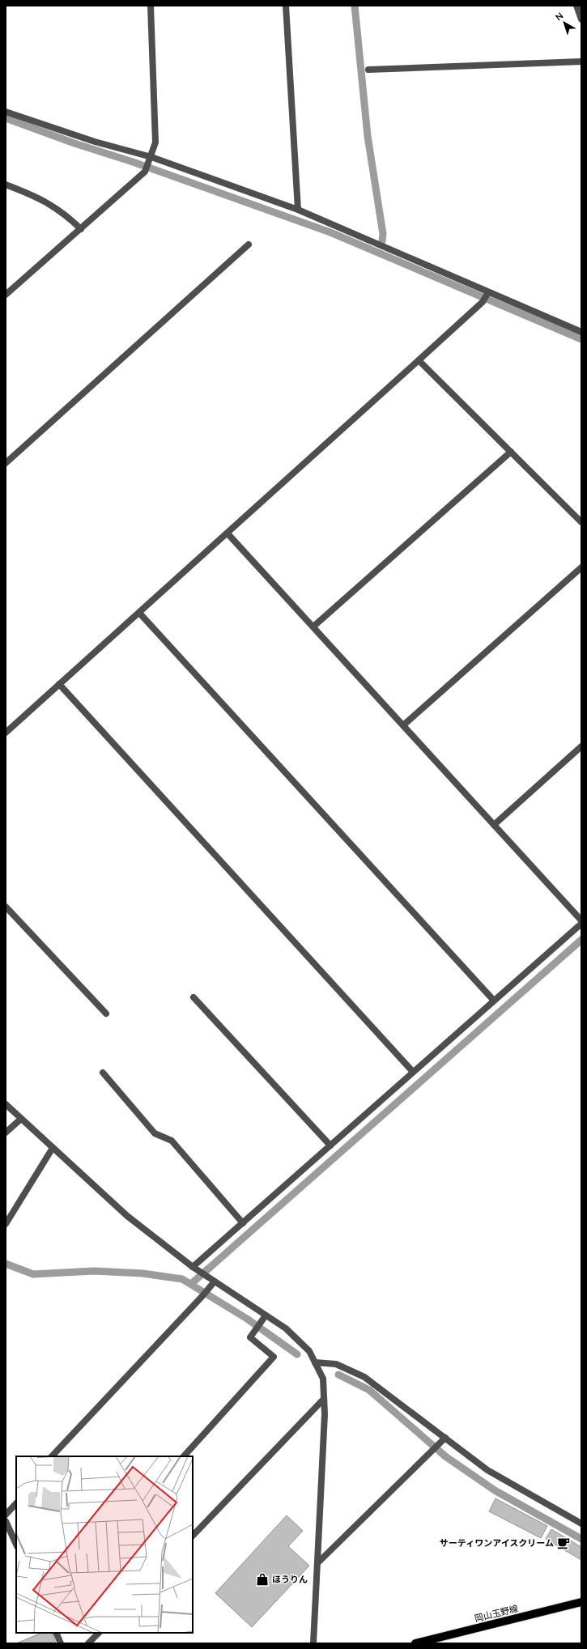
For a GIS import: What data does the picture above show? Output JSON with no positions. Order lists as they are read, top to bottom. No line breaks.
{"streets":{"main road":["岡山玉野線"]},"places":{"cafe":["サーティワンアイスクリーム"],"shop":["ほうりん"]},"north":"top left"}
